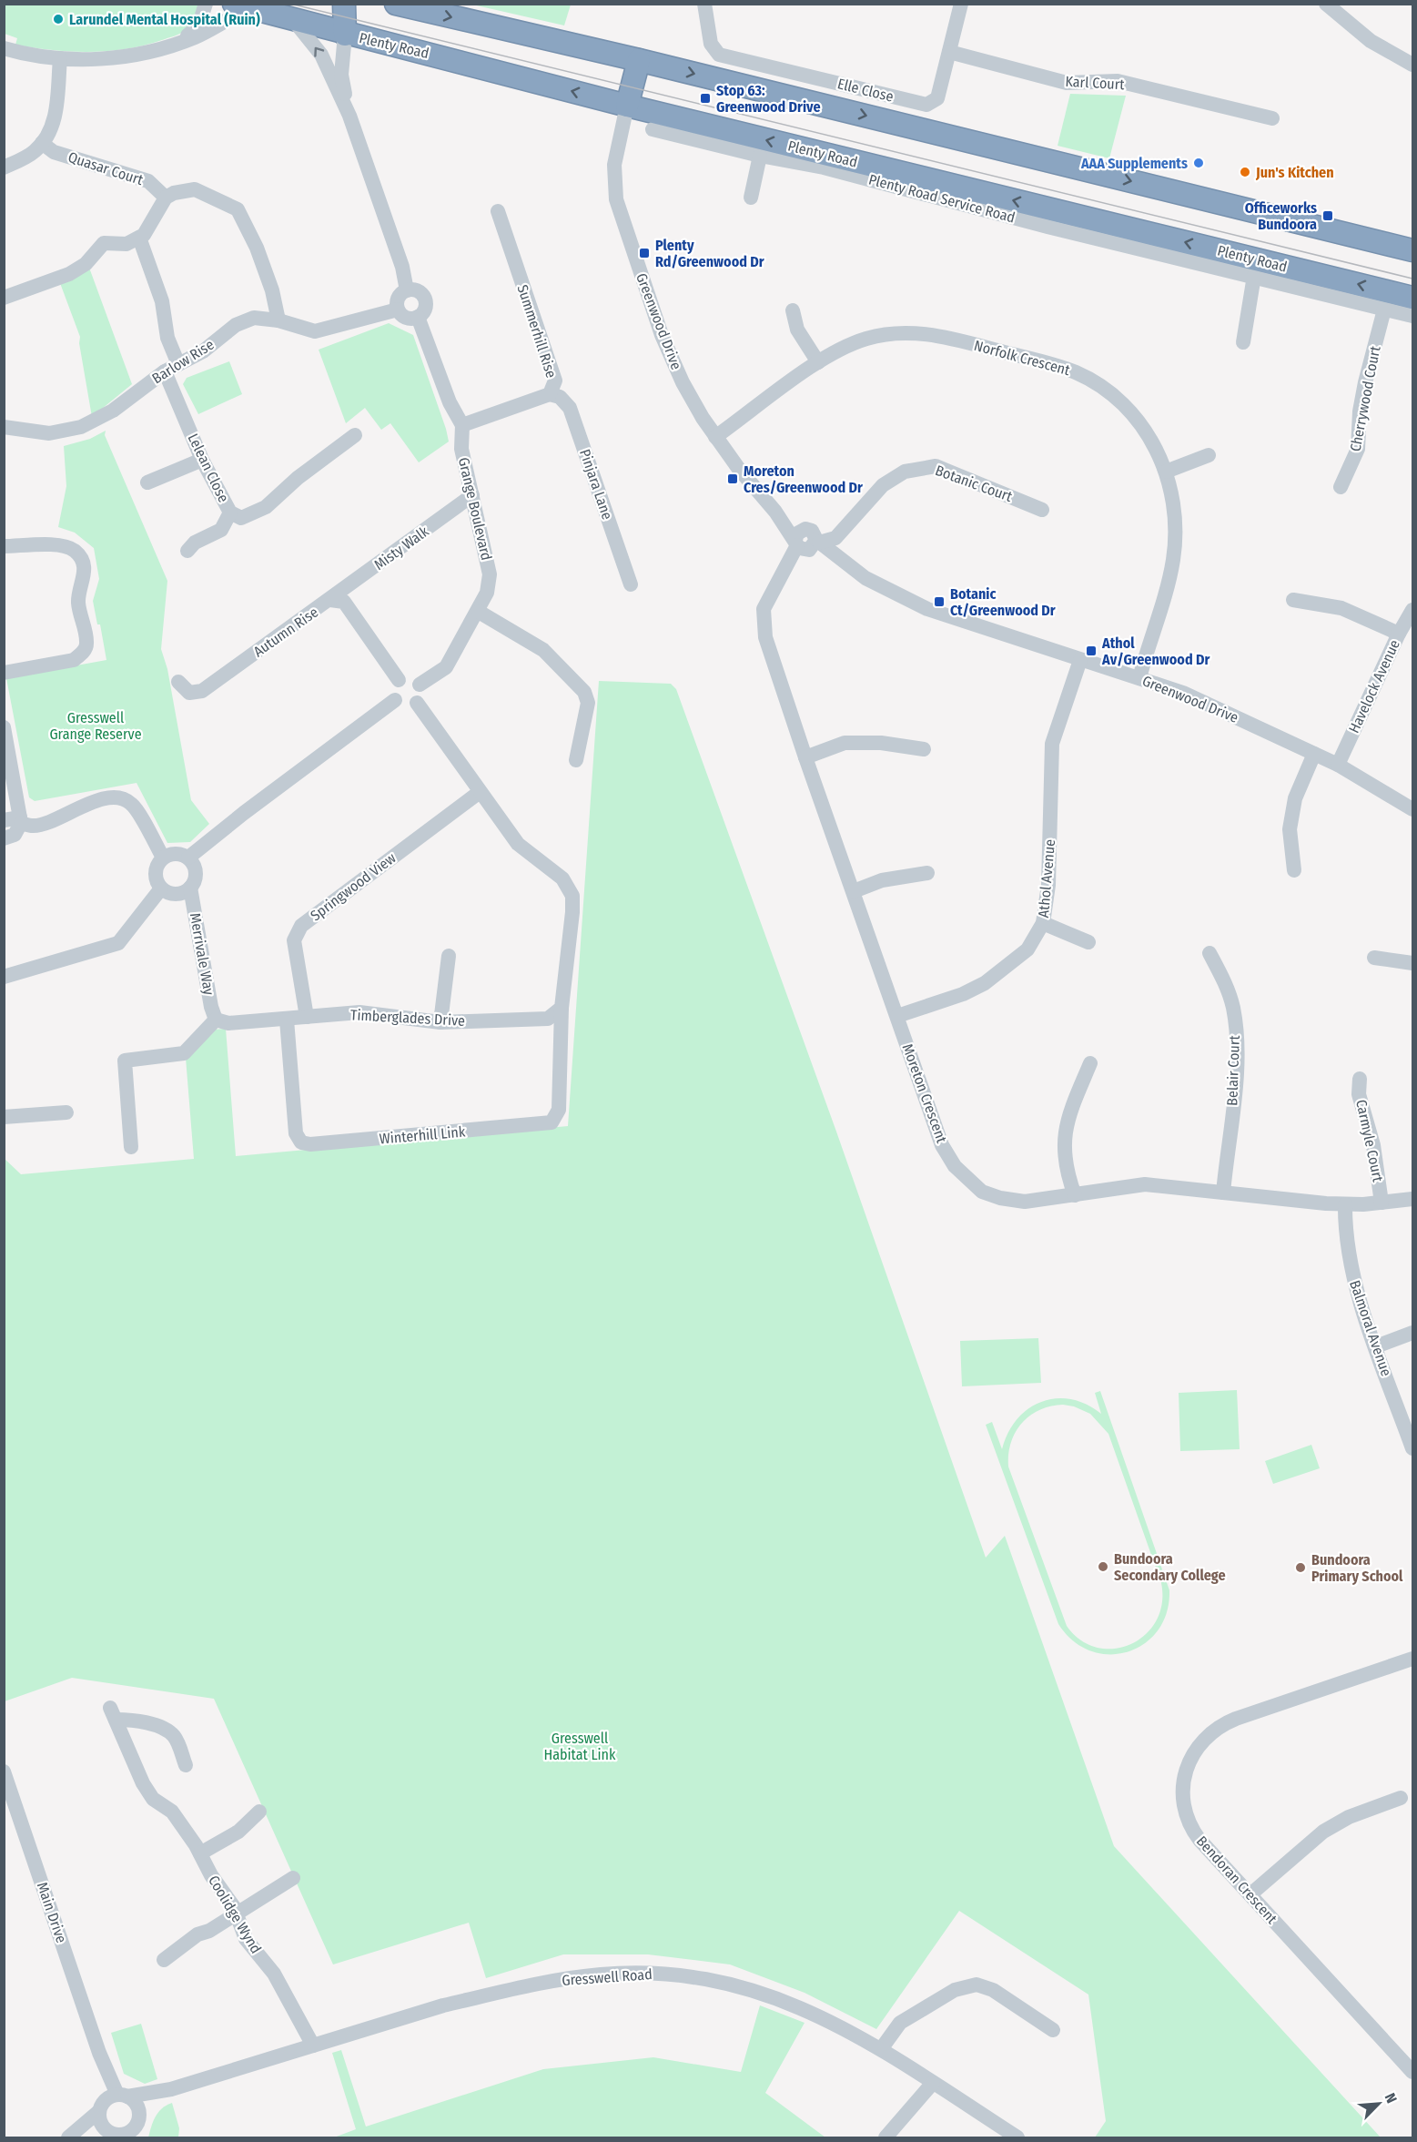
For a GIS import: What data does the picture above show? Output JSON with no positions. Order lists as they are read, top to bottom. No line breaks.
{"streets":{"highway":["Plenty Road"],"street":["Karl Court","Elle Close","Quasar Court","Plenty Road Service Road","Greenwood Drive","Summerhill Rise","Norfolk Crescent","Barlow Rise","Cherrywood Court","Lelean Close","Botanic Court","Pinjara Lane","Grange Boulevard","Misty Walk","Autumn Rise","Havelock Avenue","Athol Avenue","Springwood View","Merrivale Way","Timberglades Drive","Belair Court","Moreton Crescent","Winterhill Link","Carmyle Court","Balmoral Avenue","Bendoran Crescent","Main Drive","Coolidge Wynd","Gresswell Road"]},"crossings":[["Plenty Road","Plenty Road Service Road"],["Plenty Road","Greenwood Drive"],["Karl Court","Elle Close"],["Plenty Road Service Road","Cherrywood Court"],["Greenwood Drive","Norfolk Crescent"],["Greenwood Drive","Botanic Court"],["Greenwood Drive","Havelock Avenue"],["Greenwood Drive","Athol Avenue"],["Greenwood Drive","Moreton Crescent"],["Summerhill Rise","Pinjara Lane"],["Summerhill Rise","Grange Boulevard"],["Barlow Rise","Lelean Close"],["Barlow Rise","Grange Boulevard"],["Botanic Court","Moreton Crescent"],["Grange Boulevard","Misty Walk"],["Grange Boulevard","Autumn Rise"],["Misty Walk","Autumn Rise"],["Athol Avenue","Moreton Crescent"],["Springwood View","Timberglades Drive"],["Merrivale Way","Timberglades Drive"],["Timberglades Drive","Winterhill Link"],["Belair Court","Moreton Crescent"],["Moreton Crescent","Carmyle Court"],["Moreton Crescent","Balmoral Avenue"],["Main Drive","Gresswell Road"],["Coolidge Wynd","Gresswell Road"]],"parks":["Gresswell Grange Reserve","Gresswell Habitat Link"],"places":{"other":["Larundel Mental Hospital (Ruin)","AAA Supplements","Jun's Kitchen","Bundoora Secondary College","Bundoora Primary School"],"transit":["Stop 63: Greenwood Drive","Officeworks Bundoora","Plenty Rd/Greenwood Dr","Moreton Cres/Greenwood Dr","Botanic Ct/Greenwood Dr","Athol Av/Greenwood Dr"]},"north":"top right"}
